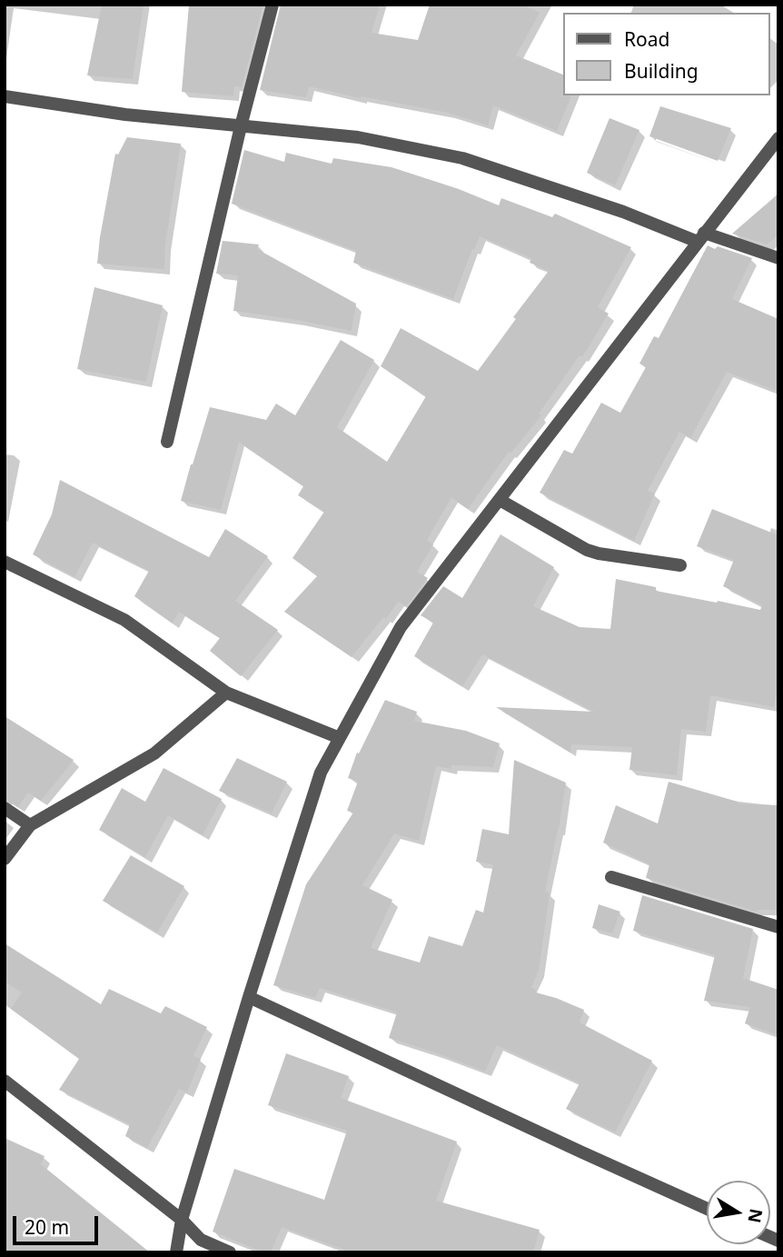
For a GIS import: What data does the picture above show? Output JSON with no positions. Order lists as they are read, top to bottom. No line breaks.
{"legend":["Road","Building"],"scale_bar":"20 m","north":"right"}
